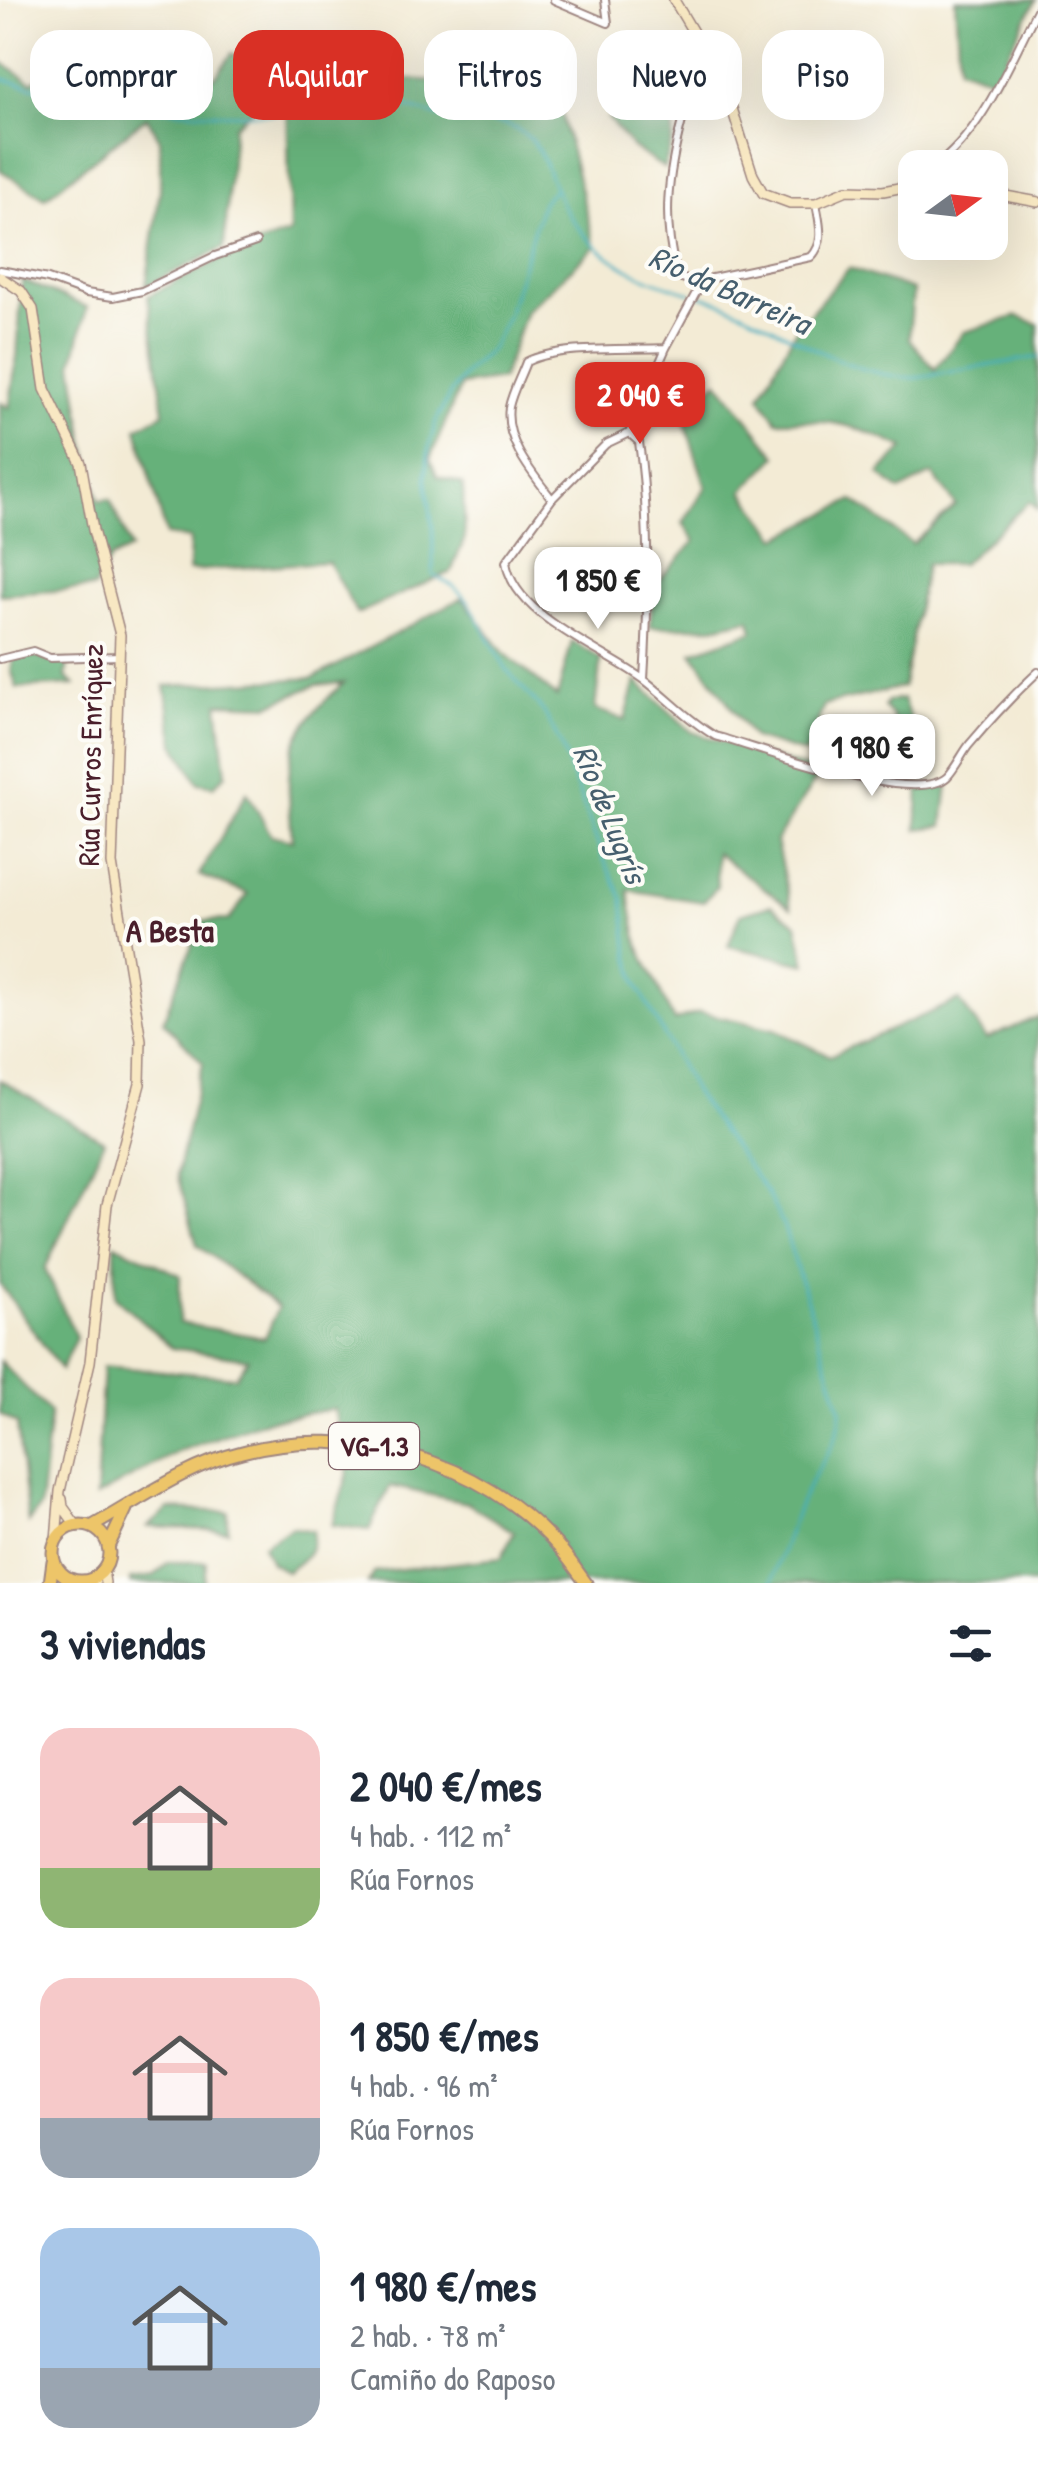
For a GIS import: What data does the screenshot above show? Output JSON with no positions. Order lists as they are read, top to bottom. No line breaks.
{"streets":{"highway":["VG-1.3"],"street":["Rúa Curros Enríquez"]},"crossings":[["Rúa Curros Enríquez","VG-1.3"]],"districts":["A Besta"],"water":["Río da Barreira","Río de Lugrís"],"north":"right","page":{"chip":["Comprar","Alquilar","Filtros","Nuevo","Piso"],"price":["2 040 €","1 850 €","1 980 €"],"heading":"3 viviendas","list":[{"name":"2 040 €/mes","note":"4 hab. · 112 m² · Rúa Fornos"},{"name":"1 850 €/mes","note":"4 hab. · 96 m² · Rúa Fornos"},{"name":"1 980 €/mes","note":"2 hab. · 78 m² · Camiño do Raposo"}]}}
